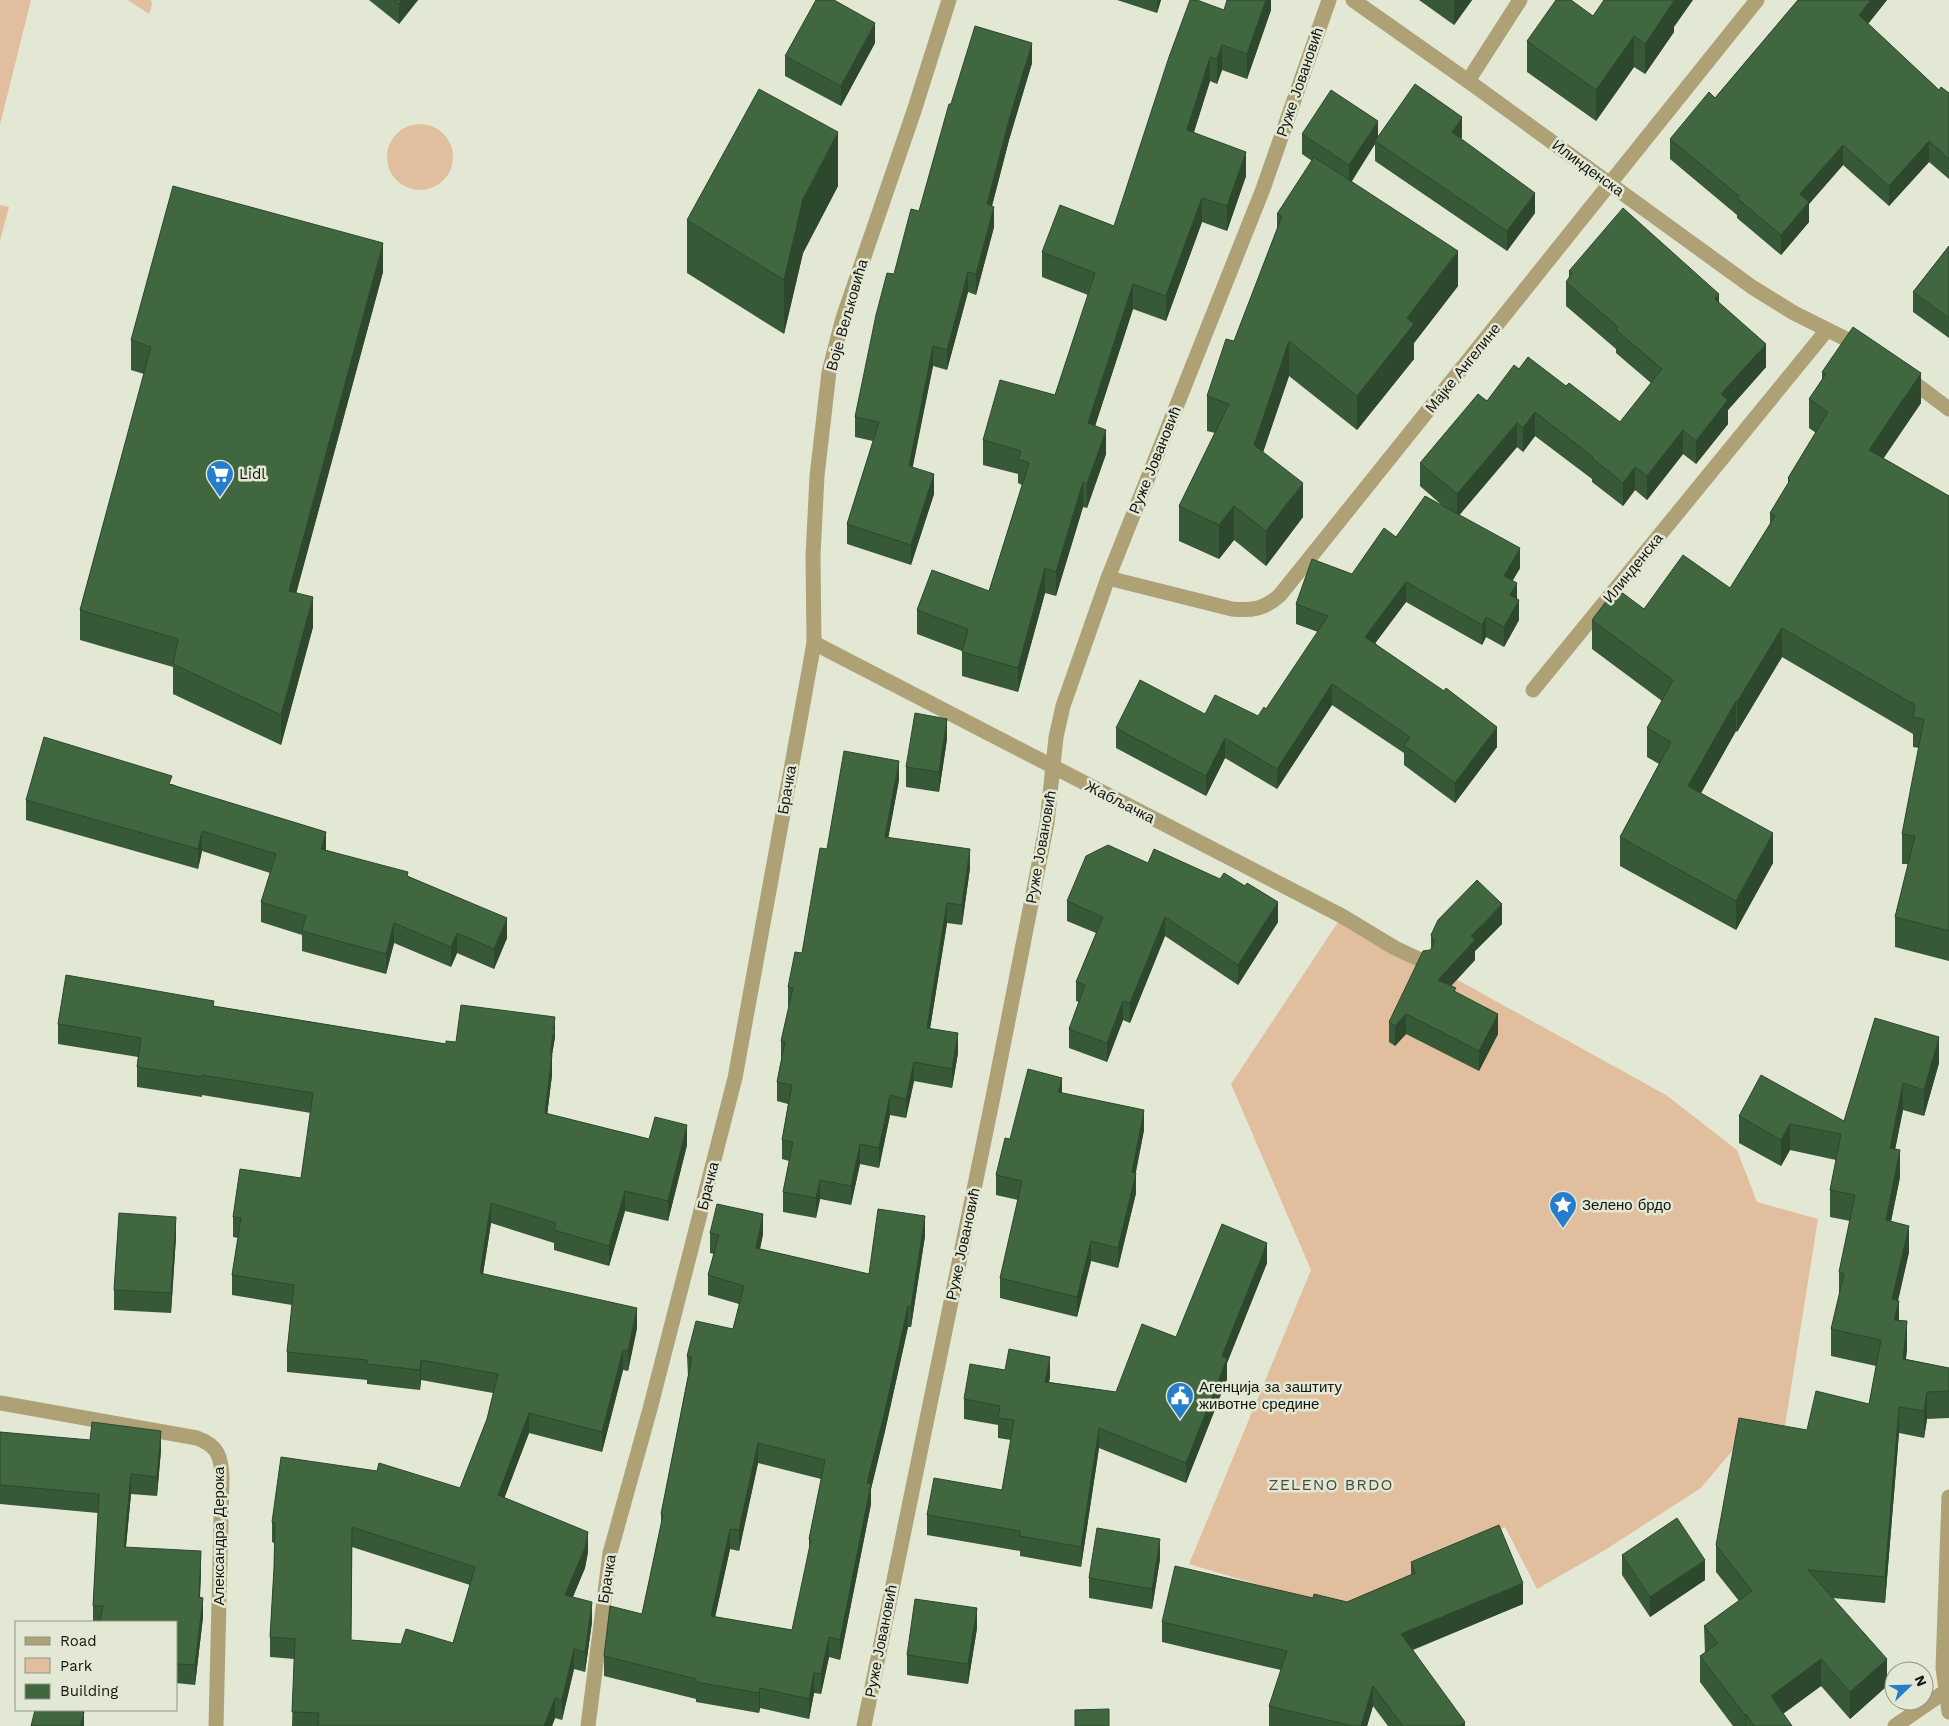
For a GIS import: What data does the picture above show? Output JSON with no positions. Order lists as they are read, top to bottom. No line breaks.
{"streets":{"street":["Руже Јовановић","Илинденска","Воје Вељковића","Мајке Ангелине","Брачка","Жабљачка","Александра Дерока"]},"crossings":[["Руже Јовановић","Мајке Ангелине"],["Руже Јовановић","Жабљачка"],["Илинденска","Мајке Ангелине"],["Воје Вељковића","Брачка"],["Воје Вељковића","Жабљачка"],["Брачка","Жабљачка"]],"districts":["ZELENO BRDO"],"places":{"supermarket":["Lidl"],"place":["Зелено брдо"],"public building":["Агенција за заштиту животне средине"]},"legend":["Road","Park","Building"],"north":"top right"}
